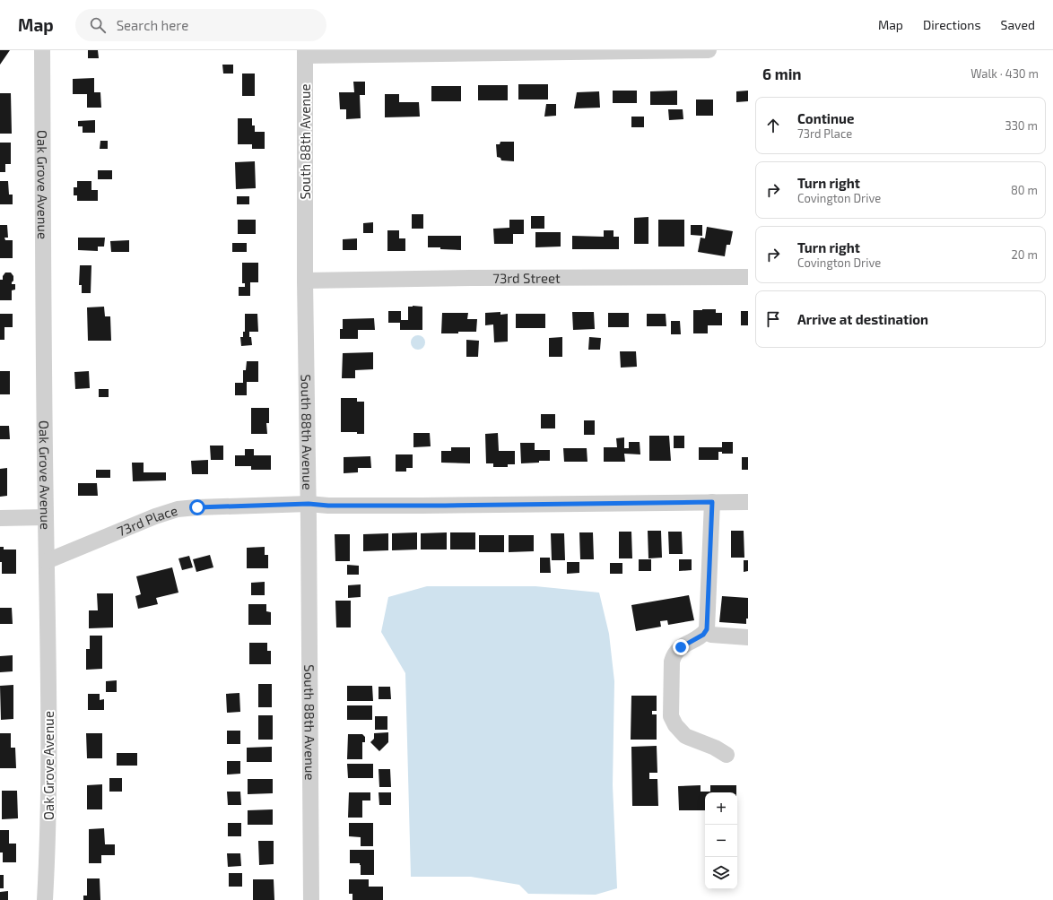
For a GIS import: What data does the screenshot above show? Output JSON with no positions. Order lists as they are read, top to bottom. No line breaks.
{"streets":{"street":["South 88th Avenue","Oak Grove Avenue","73rd Street","73rd Place"]},"crossings":[["South 88th Avenue","73rd Street"],["South 88th Avenue","73rd Place"],["Oak Grove Avenue","73rd Place"]],"page":{"header":"Map","search":"Search here","nav":["Map","Directions","Saved"],"heading":["6 min","Walk · 430 m"],"list":[["Continue","73rd Place","330 m"],["Turn right","Covington Drive","80 m"],["Turn right","Covington Drive","20 m"],"Arrive at destination"],"map_buttons":["+","−"]}}
